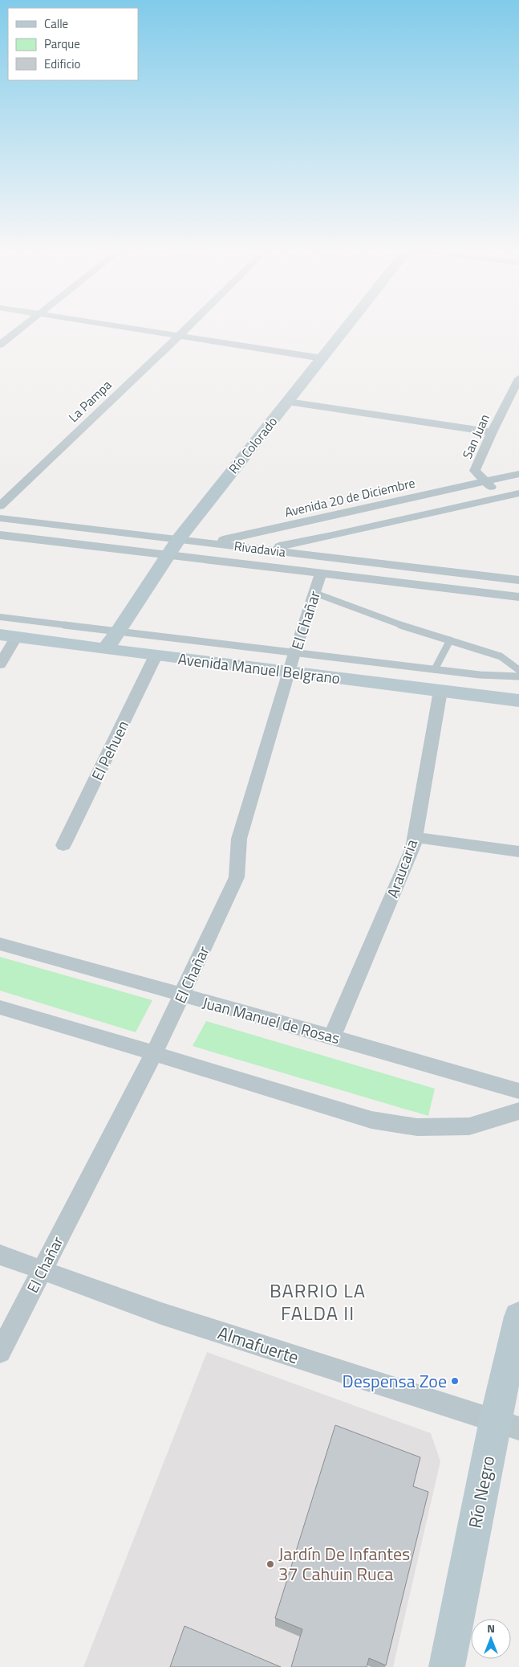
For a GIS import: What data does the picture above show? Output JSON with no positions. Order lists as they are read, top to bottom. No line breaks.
{"streets":{"street":["La Pampa","San Juan","Río Colorado","Avenida 20 de Diciembre","Rivadavia","El Chañar","Avenida Manuel Belgrano","El Pehuen","Araucaria","Juan Manuel de Rosas","Almafuerte","Río Negro"]},"crossings":[["San Juan","Avenida 20 de Diciembre"],["Río Colorado","Rivadavia"],["Río Colorado","Avenida Manuel Belgrano"],["Avenida 20 de Diciembre","Rivadavia"],["Rivadavia","El Chañar"],["El Chañar","Avenida Manuel Belgrano"],["El Chañar","Juan Manuel de Rosas"],["El Chañar","Almafuerte"],["Avenida Manuel Belgrano","El Pehuen"],["Avenida Manuel Belgrano","Araucaria"],["Araucaria","Juan Manuel de Rosas"],["Almafuerte","Río Negro"]],"districts":["BARRIO LA FALDA II"],"places":["Despensa Zoe","Jardín De Infantes 37 Cahuin Ruca"],"legend":["Calle","Parque","Edificio"],"north":"top"}
